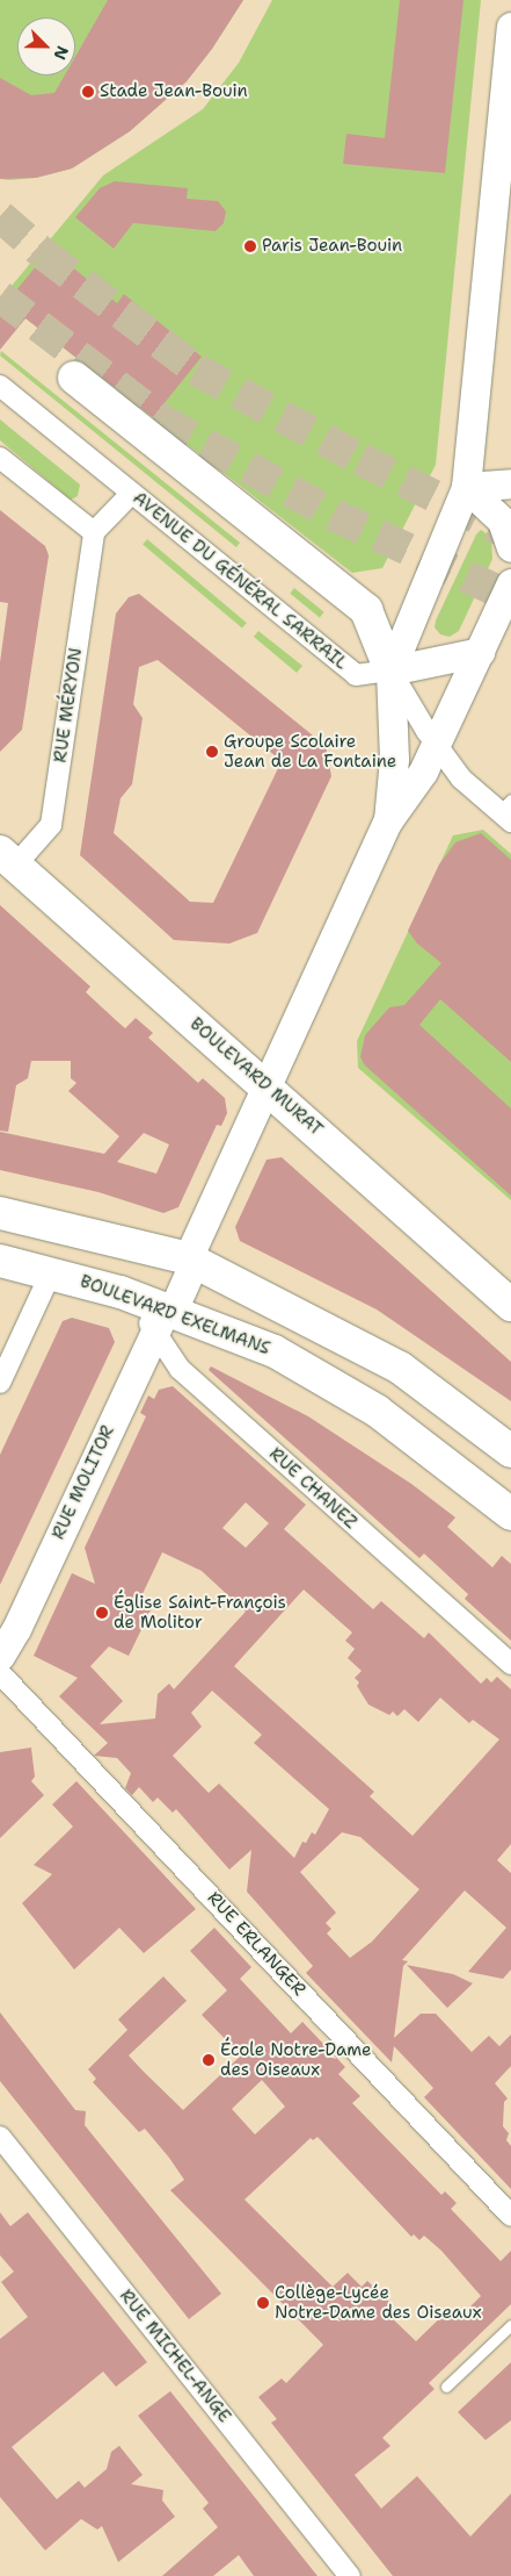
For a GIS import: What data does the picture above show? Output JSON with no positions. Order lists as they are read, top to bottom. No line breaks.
{"streets":{"main road":["BOULEVARD MURAT","BOULEVARD EXELMANS"],"street":["AVENUE DU GÉNÉRAL SARRAIL","RUE MÉRYON","RUE MOLITOR","RUE CHANEZ","RUE ERLANGER","RUE MICHEL-ANGE"]},"crossings":[["RUE MÉRYON","BOULEVARD MURAT"],["BOULEVARD MURAT","RUE MOLITOR"],["BOULEVARD EXELMANS","RUE MOLITOR"],["BOULEVARD EXELMANS","RUE CHANEZ"],["RUE MOLITOR","RUE CHANEZ"]],"places":["Stade Jean-Bouin","Paris Jean-Bouin","Groupe Scolaire Jean de La Fontaine","Église Saint-François de Molitor","École Notre-Dame des Oiseaux","Collège-Lycée Notre-Dame des Oiseaux"],"north":"bottom right"}
